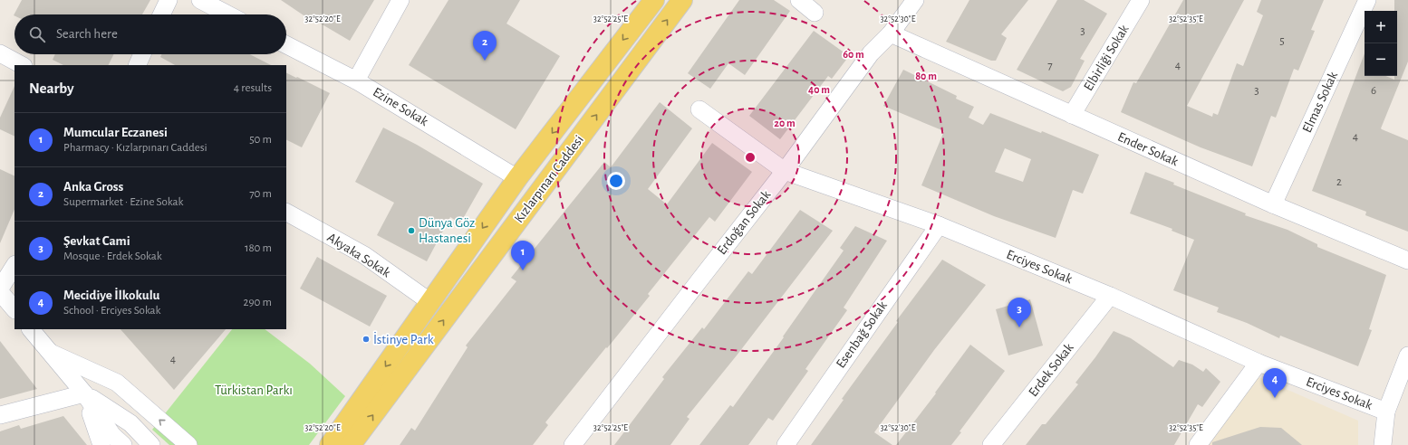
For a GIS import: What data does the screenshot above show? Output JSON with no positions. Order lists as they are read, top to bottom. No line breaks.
{"streets":{"main road":["Kızlarpınarı Caddesi"],"street":["Elbirliği Sokak","Elmas Sokak","Ezine Sokak","Ender Sokak","Erdoğan Sokak","Akyaka Sokak","Erciyes Sokak","Esenbağ Sokak","Erdek Sokak"]},"crossings":[["Elbirliği Sokak","Ender Sokak"],["Elmas Sokak","Ender Sokak"],["Ezine Sokak","Kızlarpınarı Caddesi"],["Ender Sokak","Erdoğan Sokak"],["Kızlarpınarı Caddesi","Akyaka Sokak"],["Erdoğan Sokak","Erciyes Sokak"],["Erciyes Sokak","Esenbağ Sokak"],["Erciyes Sokak","Erdek Sokak"]],"parks":["Türkistan Parkı"],"places":["Dünya Göz Hastanesi","İstinye Park"],"house_numbers":["3","5","7","4","3","6","4","2","4"],"page":{"map_buttons":["+","−"],"search":"Search here","pins":["2","1","3","4"],"heading":["Nearby","4 results"],"list":[{"mark":"1","name":"Mumcular Eczanesi","note":"Pharmacy · Kızlarpınarı Caddesi","value":"50 m"},{"mark":"2","name":"Anka Gross","note":"Supermarket · Ezine Sokak","value":"70 m"},{"mark":"3","name":"Şevkat Cami","note":"Mosque · Erdek Sokak","value":"180 m"},{"mark":"4","name":"Mecidiye İlkokulu","note":"School · Erciyes Sokak","value":"290 m"}]},"coordinates":["32°52'20\"E","32°52'25\"E","32°52'30\"E","32°52'35\"E"],"rings":["60 m","80 m","40 m","20 m"]}
